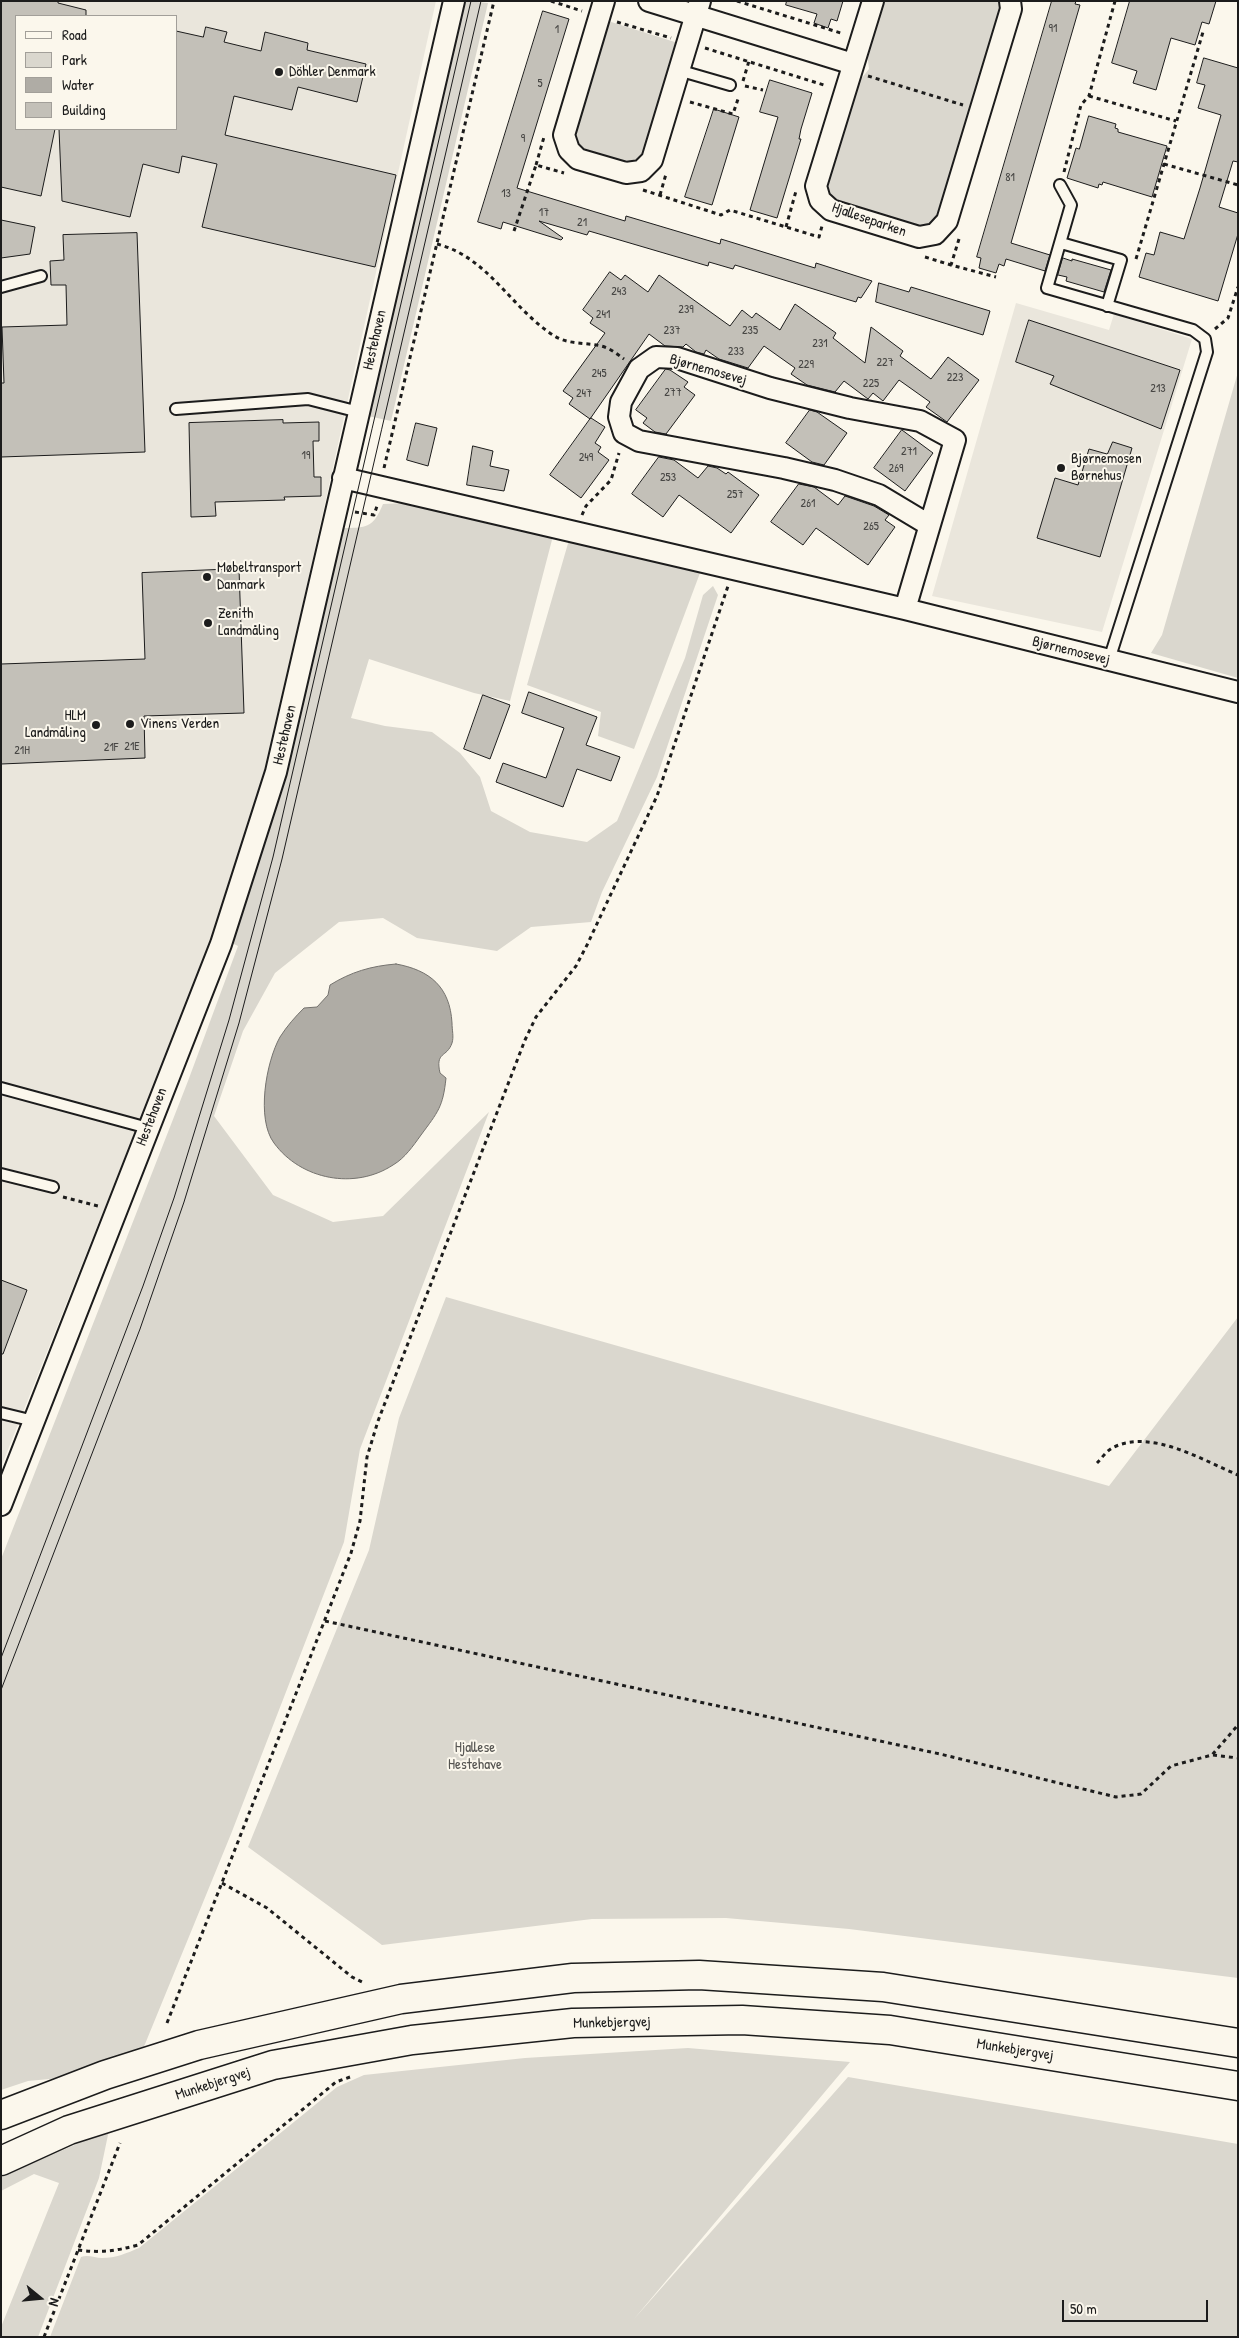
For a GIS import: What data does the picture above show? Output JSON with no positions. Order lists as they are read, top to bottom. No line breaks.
{"streets":{"street":["Hjalleseparken","Hestehaven","Bjørnemosevej","Munkebjergvej"]},"crossings":[["Hestehaven","Bjørnemosevej"]],"parks":["Hjallese Hestehave"],"places":["Döhler Denmark","Bjørnemosen Børnehus","Møbeltransport Danmark","Zenith Landmåling","Vinens Verden","HLM Landmåling"],"house_numbers":["91","1","5","9","81","13","17","21","243","239","241","237","235","231","233","227","229","245","223","225","213","277","247","271","19","249","269","253","257","261","265","21E","21F","21H"],"legend":["Road","Park","Water","Building"],"scale_bar":"50 m","north":"right"}
